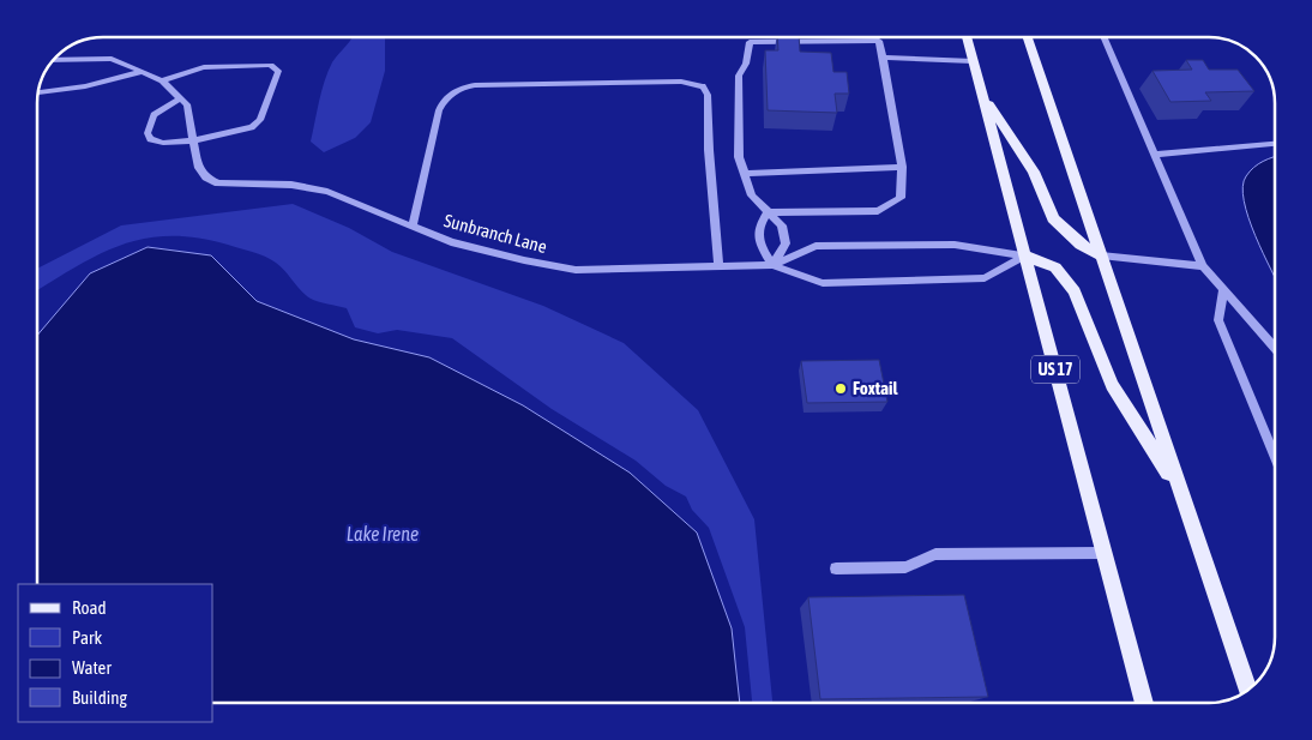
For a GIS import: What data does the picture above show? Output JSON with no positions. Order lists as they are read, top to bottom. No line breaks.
{"streets":{"main road":["US 17"],"street":["Sunbranch Lane"]},"crossings":[["Sunbranch Lane","US 17"]],"water":["Lake Irene"],"places":["Foxtail"],"legend":["Road","Park","Water","Building"]}
